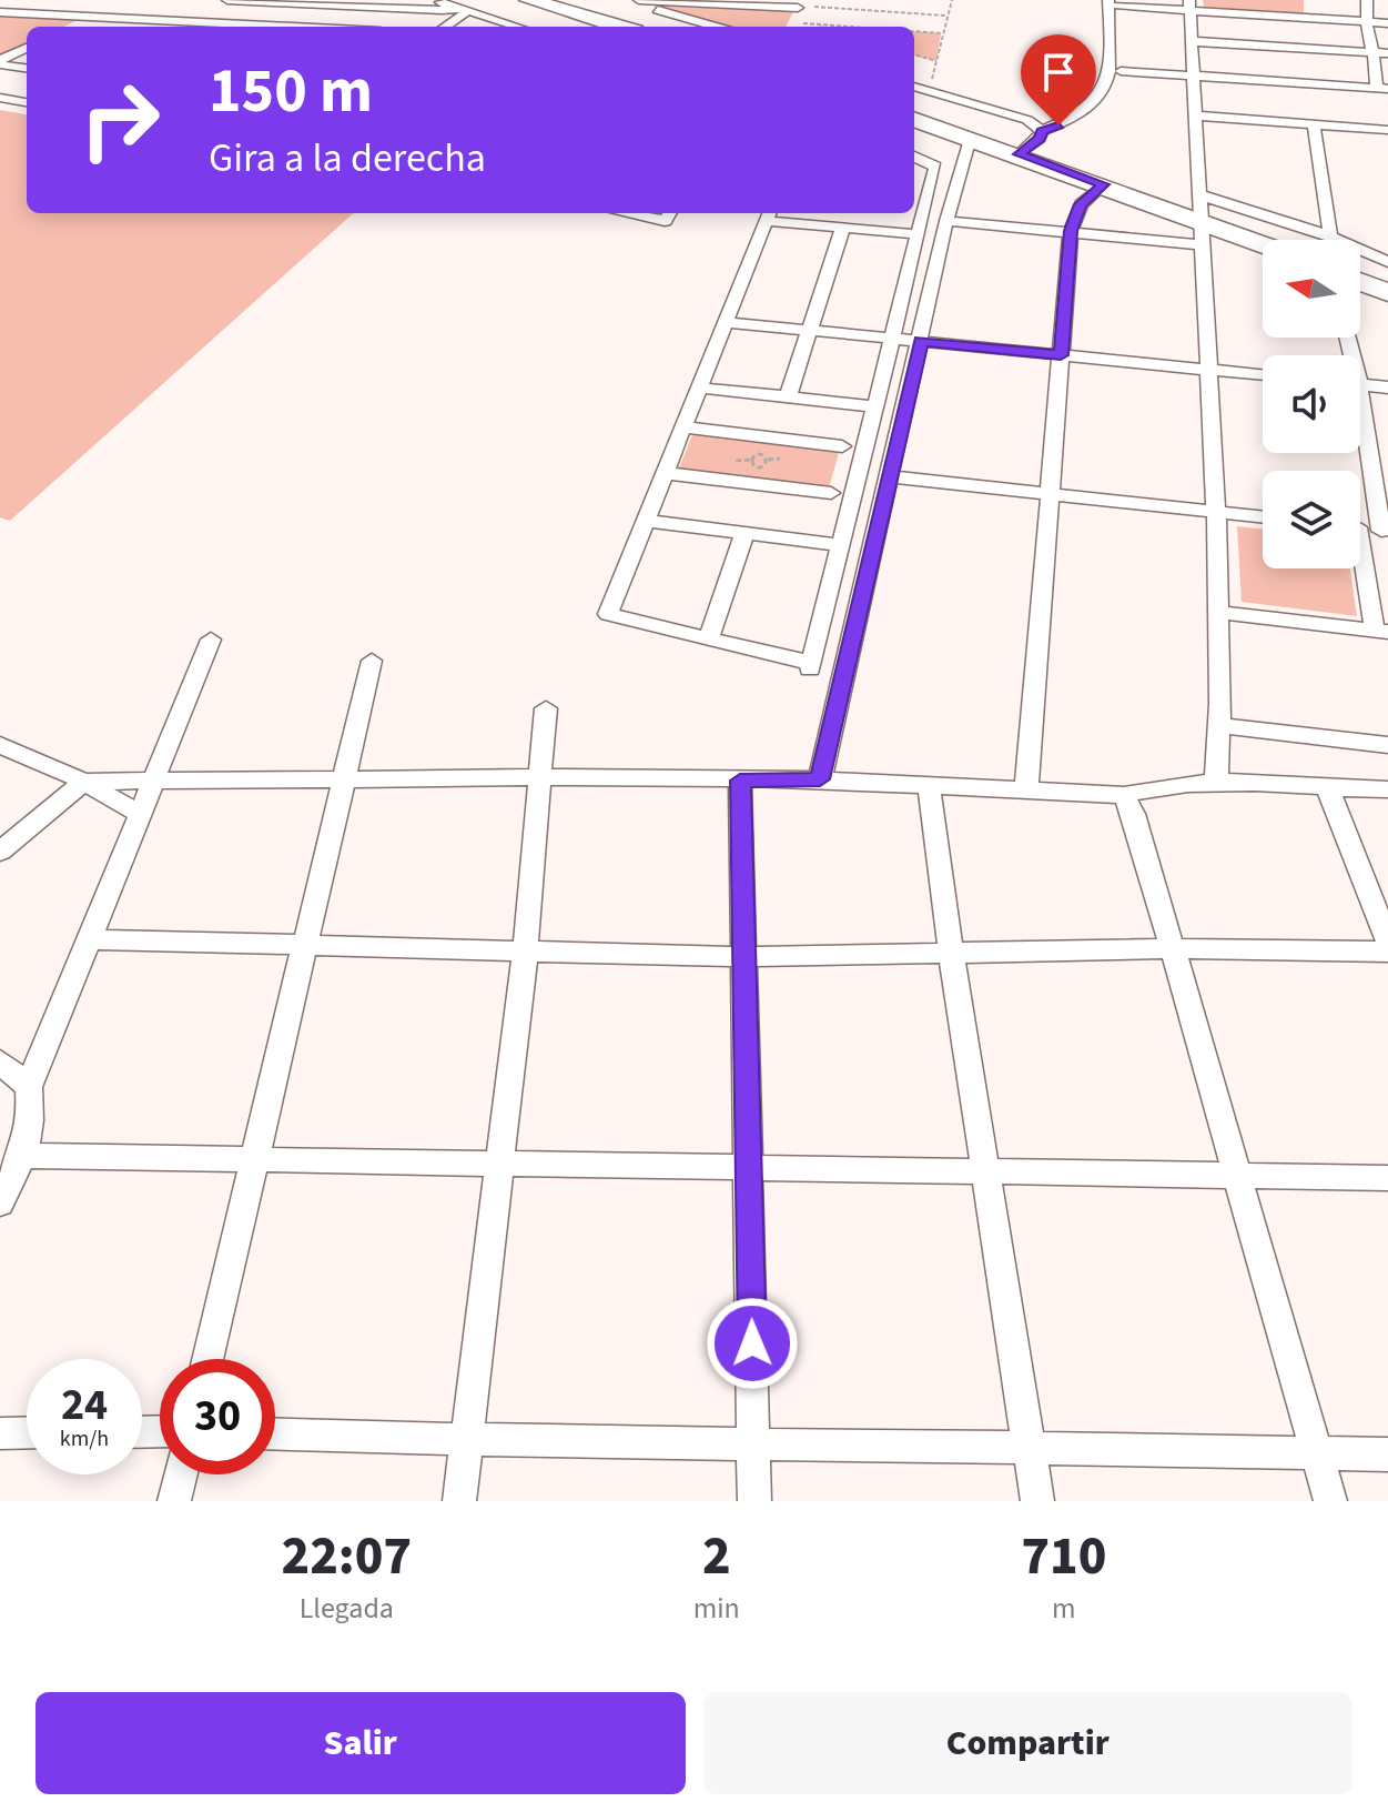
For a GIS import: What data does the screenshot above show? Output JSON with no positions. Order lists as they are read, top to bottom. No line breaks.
{"north":"left","page":{"turn":["150 m","Gira a la derecha"],"speed":"24 km/h","limit":"30","eta":["22:07","Llegada","2","min","710","m"],"buttons":["Salir","Compartir"]}}
